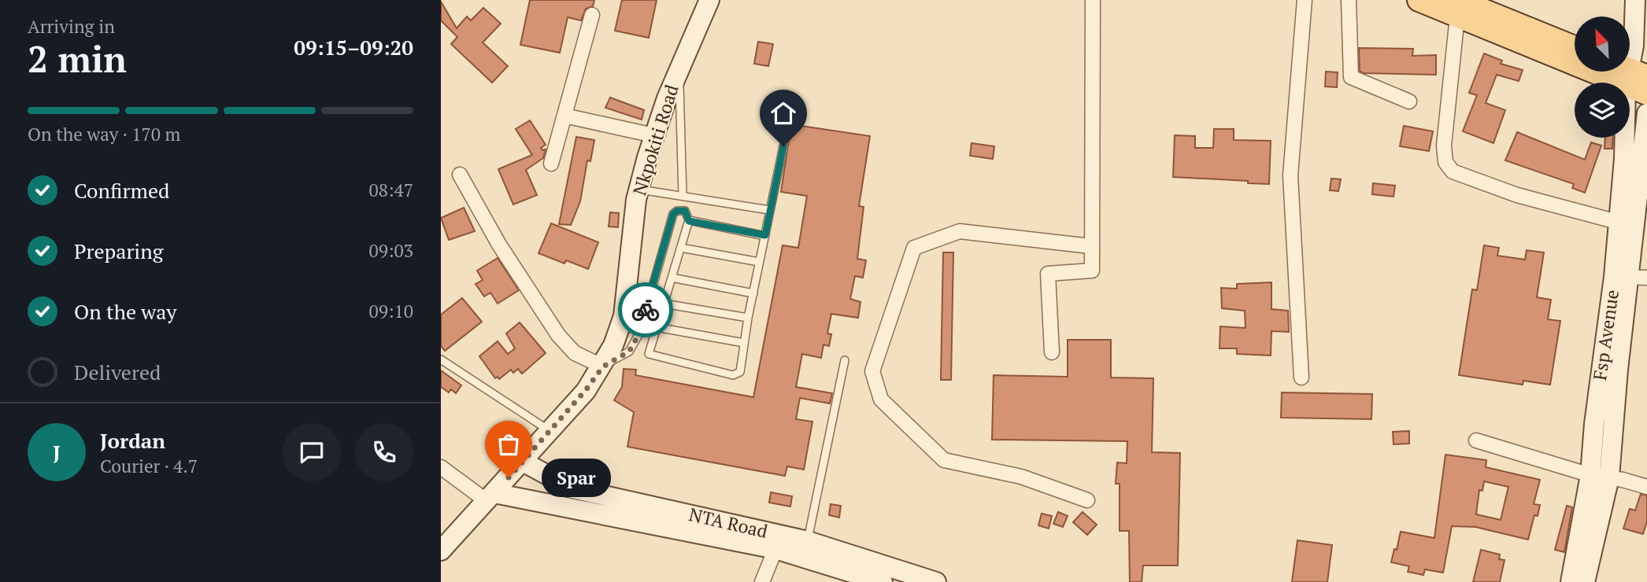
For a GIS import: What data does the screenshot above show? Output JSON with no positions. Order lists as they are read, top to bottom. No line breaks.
{"streets":{"main road":["Nkpokiti Road","Fsp Avenue","NTA Road"]},"crossings":[["Nkpokiti Road","NTA Road"]],"places":["Spar"],"north":"top left","page":{"heading":["2 min","Arriving in","09:15–09:20"],"panel":["Jordan","Courier · 4.7"],"bar":"On the way · 170 m","list":[["Confirmed","08:47"],["Preparing","09:03"],["On the way","09:10"],"Delivered"],"round":"J","bubble":"Spar"}}
